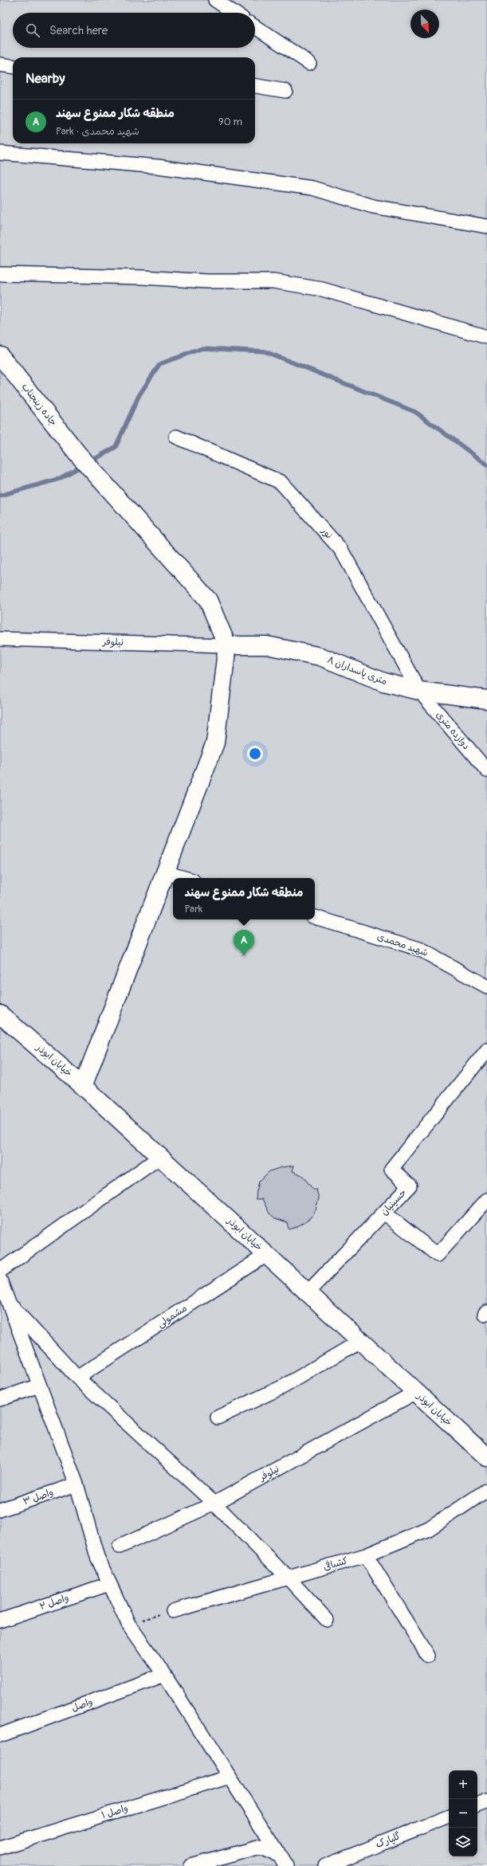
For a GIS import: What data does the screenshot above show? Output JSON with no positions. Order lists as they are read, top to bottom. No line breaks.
{"streets":{"street":["جاده زینجناب","نور","نیلوفر","۸ متری پاسداران","دوازده متری","شهید محمدی","خیابان ابوذر","حسینیان","مشمولی","واصل ۳","کشبافی","واصل ۲","واصل","واصل ۱","گلپارک"]},"crossings":[["جاده زینجناب","نیلوفر"],["جاده زینجناب","۸ متری پاسداران"],["نور","۸ متری پاسداران"],["نور","دوازده متری"],["نیلوفر","۸ متری پاسداران"],["نیلوفر","خیابان ابوذر"],["۸ متری پاسداران","دوازده متری"],["خیابان ابوذر","حسینیان"],["خیابان ابوذر","مشمولی"]],"north":"bottom right","page":{"search":"Search here","heading":"Nearby","list":[{"mark":"A","name":"منطقه شکار ممنوع سهند","note":"Park · شهید محمدی","value":"90 m"}],"popup":["منطقه شکار ممنوع سهند","Park"],"pins":"A","map_buttons":["+","−"]}}
